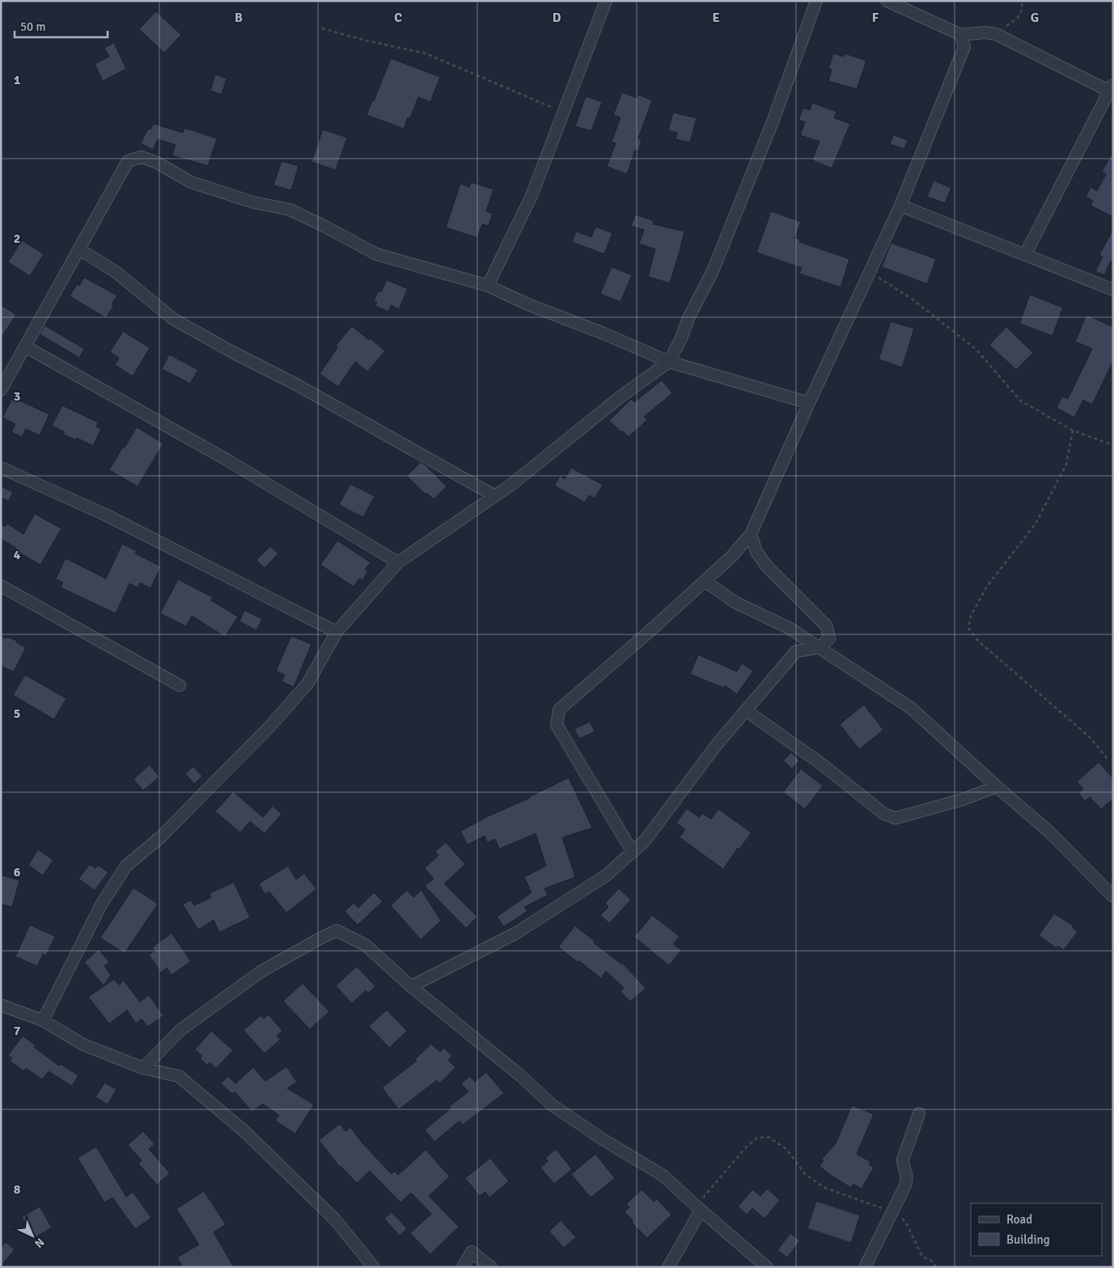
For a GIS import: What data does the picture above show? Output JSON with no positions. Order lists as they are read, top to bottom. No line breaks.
{"legend":["Road","Building"],"scale_bar":"50 m","north":"bottom right","grid":{"columns":["B","C","D","E","F","G"],"rows":["1","2","3","4","5","6","7","8"]}}
